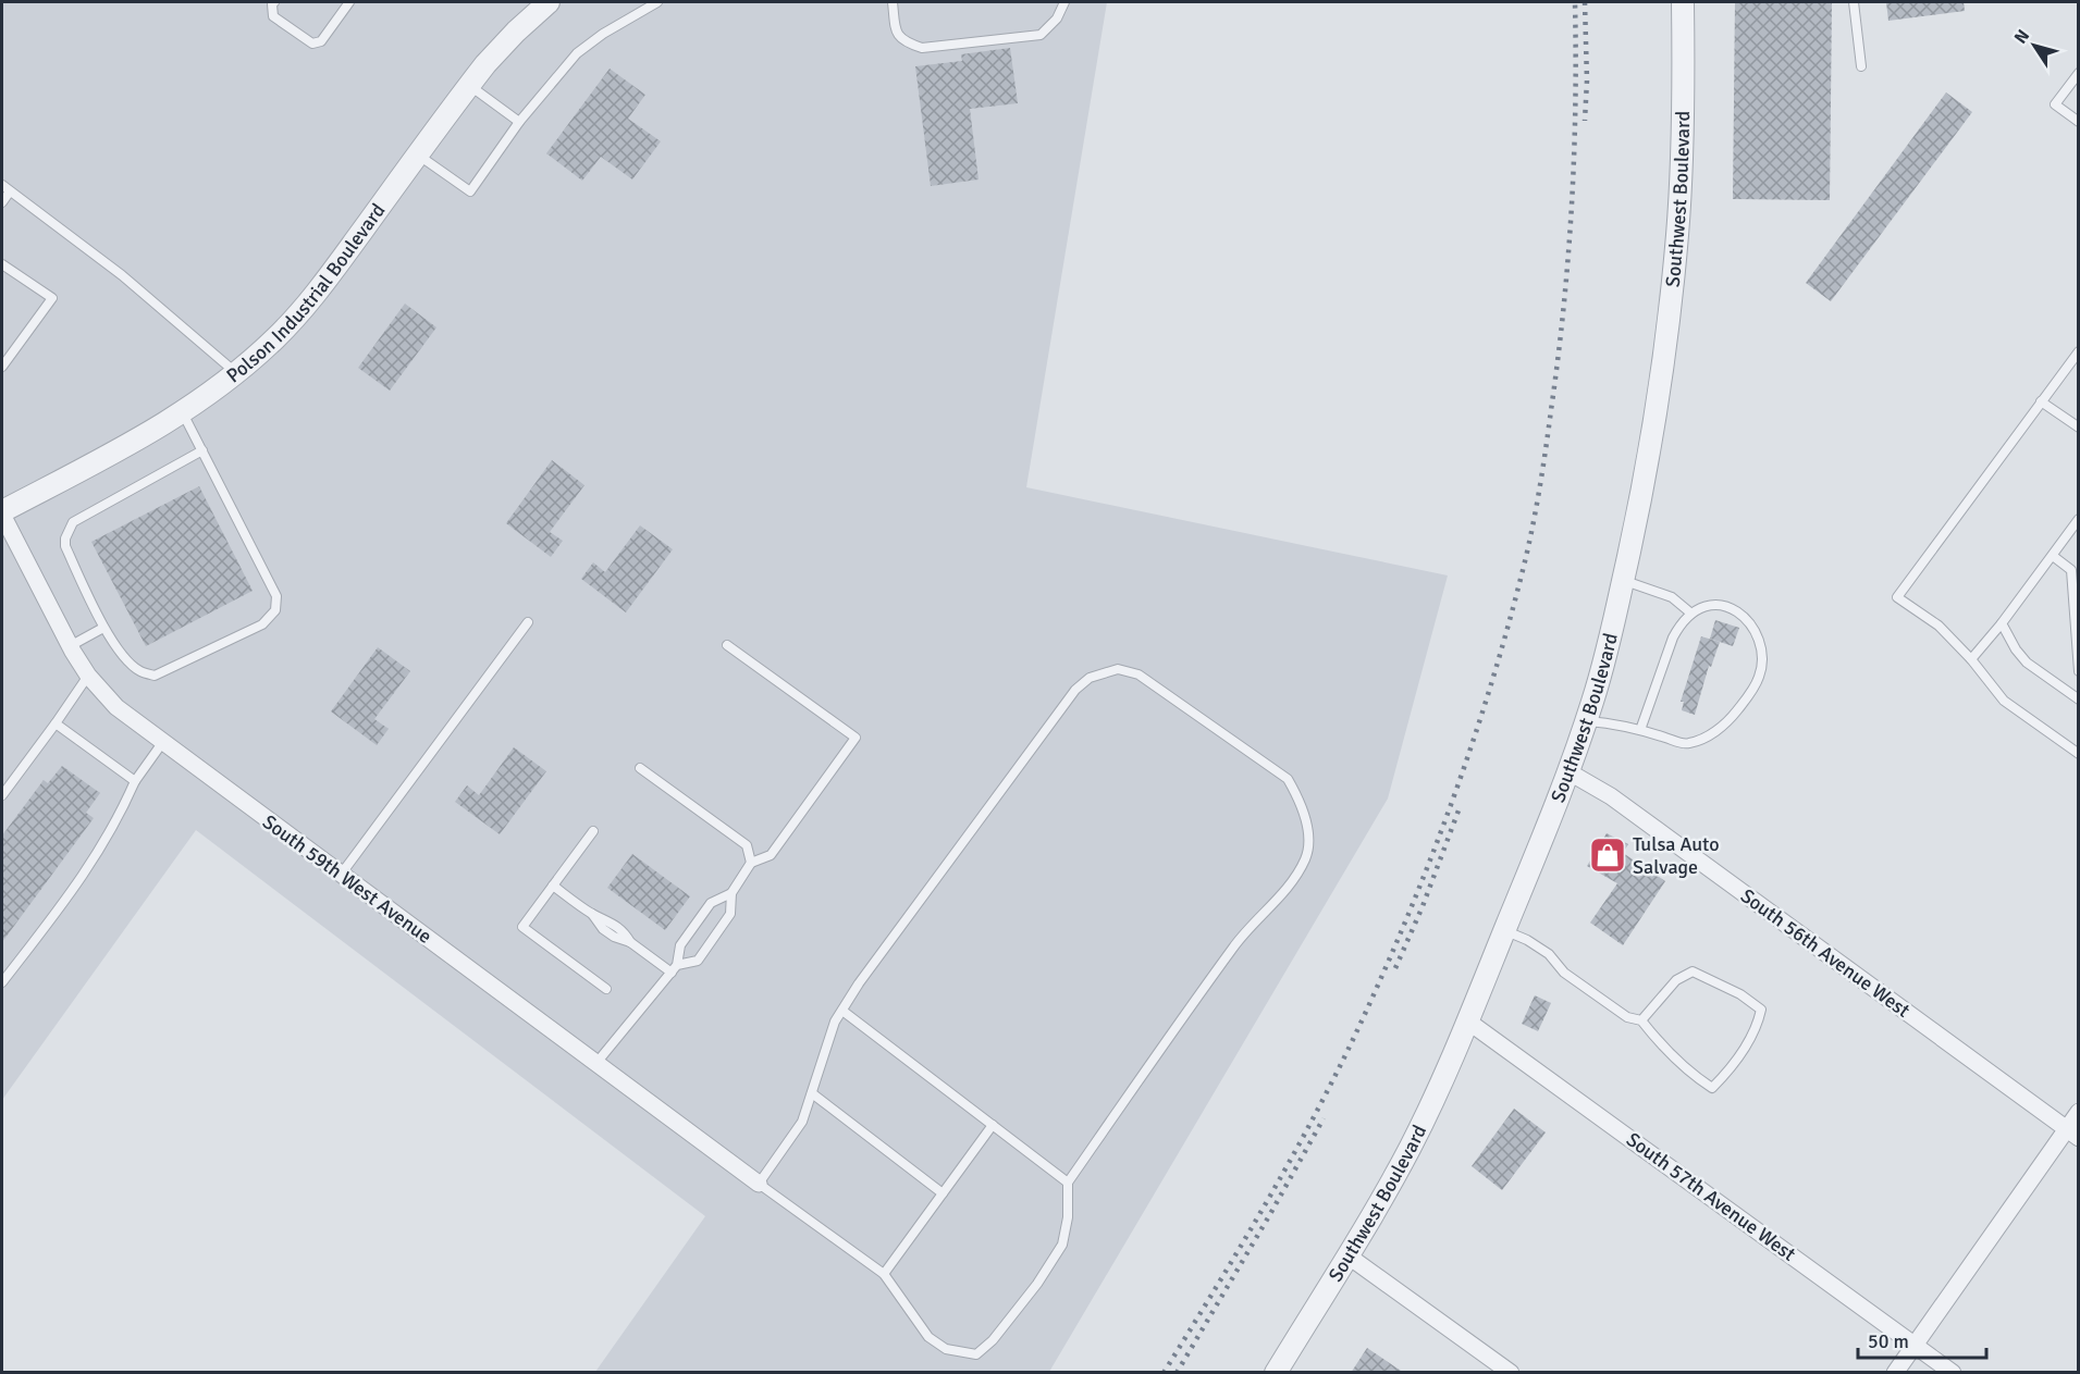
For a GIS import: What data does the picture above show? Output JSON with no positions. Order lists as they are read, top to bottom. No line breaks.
{"streets":{"street":["Southwest Boulevard","Polson Industrial Boulevard","South 59th West Avenue","South 56th Avenue West","South 57th Avenue West"]},"crossings":[["Southwest Boulevard","South 56th Avenue West"],["Southwest Boulevard","South 57th Avenue West"],["Polson Industrial Boulevard","South 59th West Avenue"]],"places":{"shop":["Tulsa Auto Salvage"]},"scale_bar":"50 m","north":"top left"}
